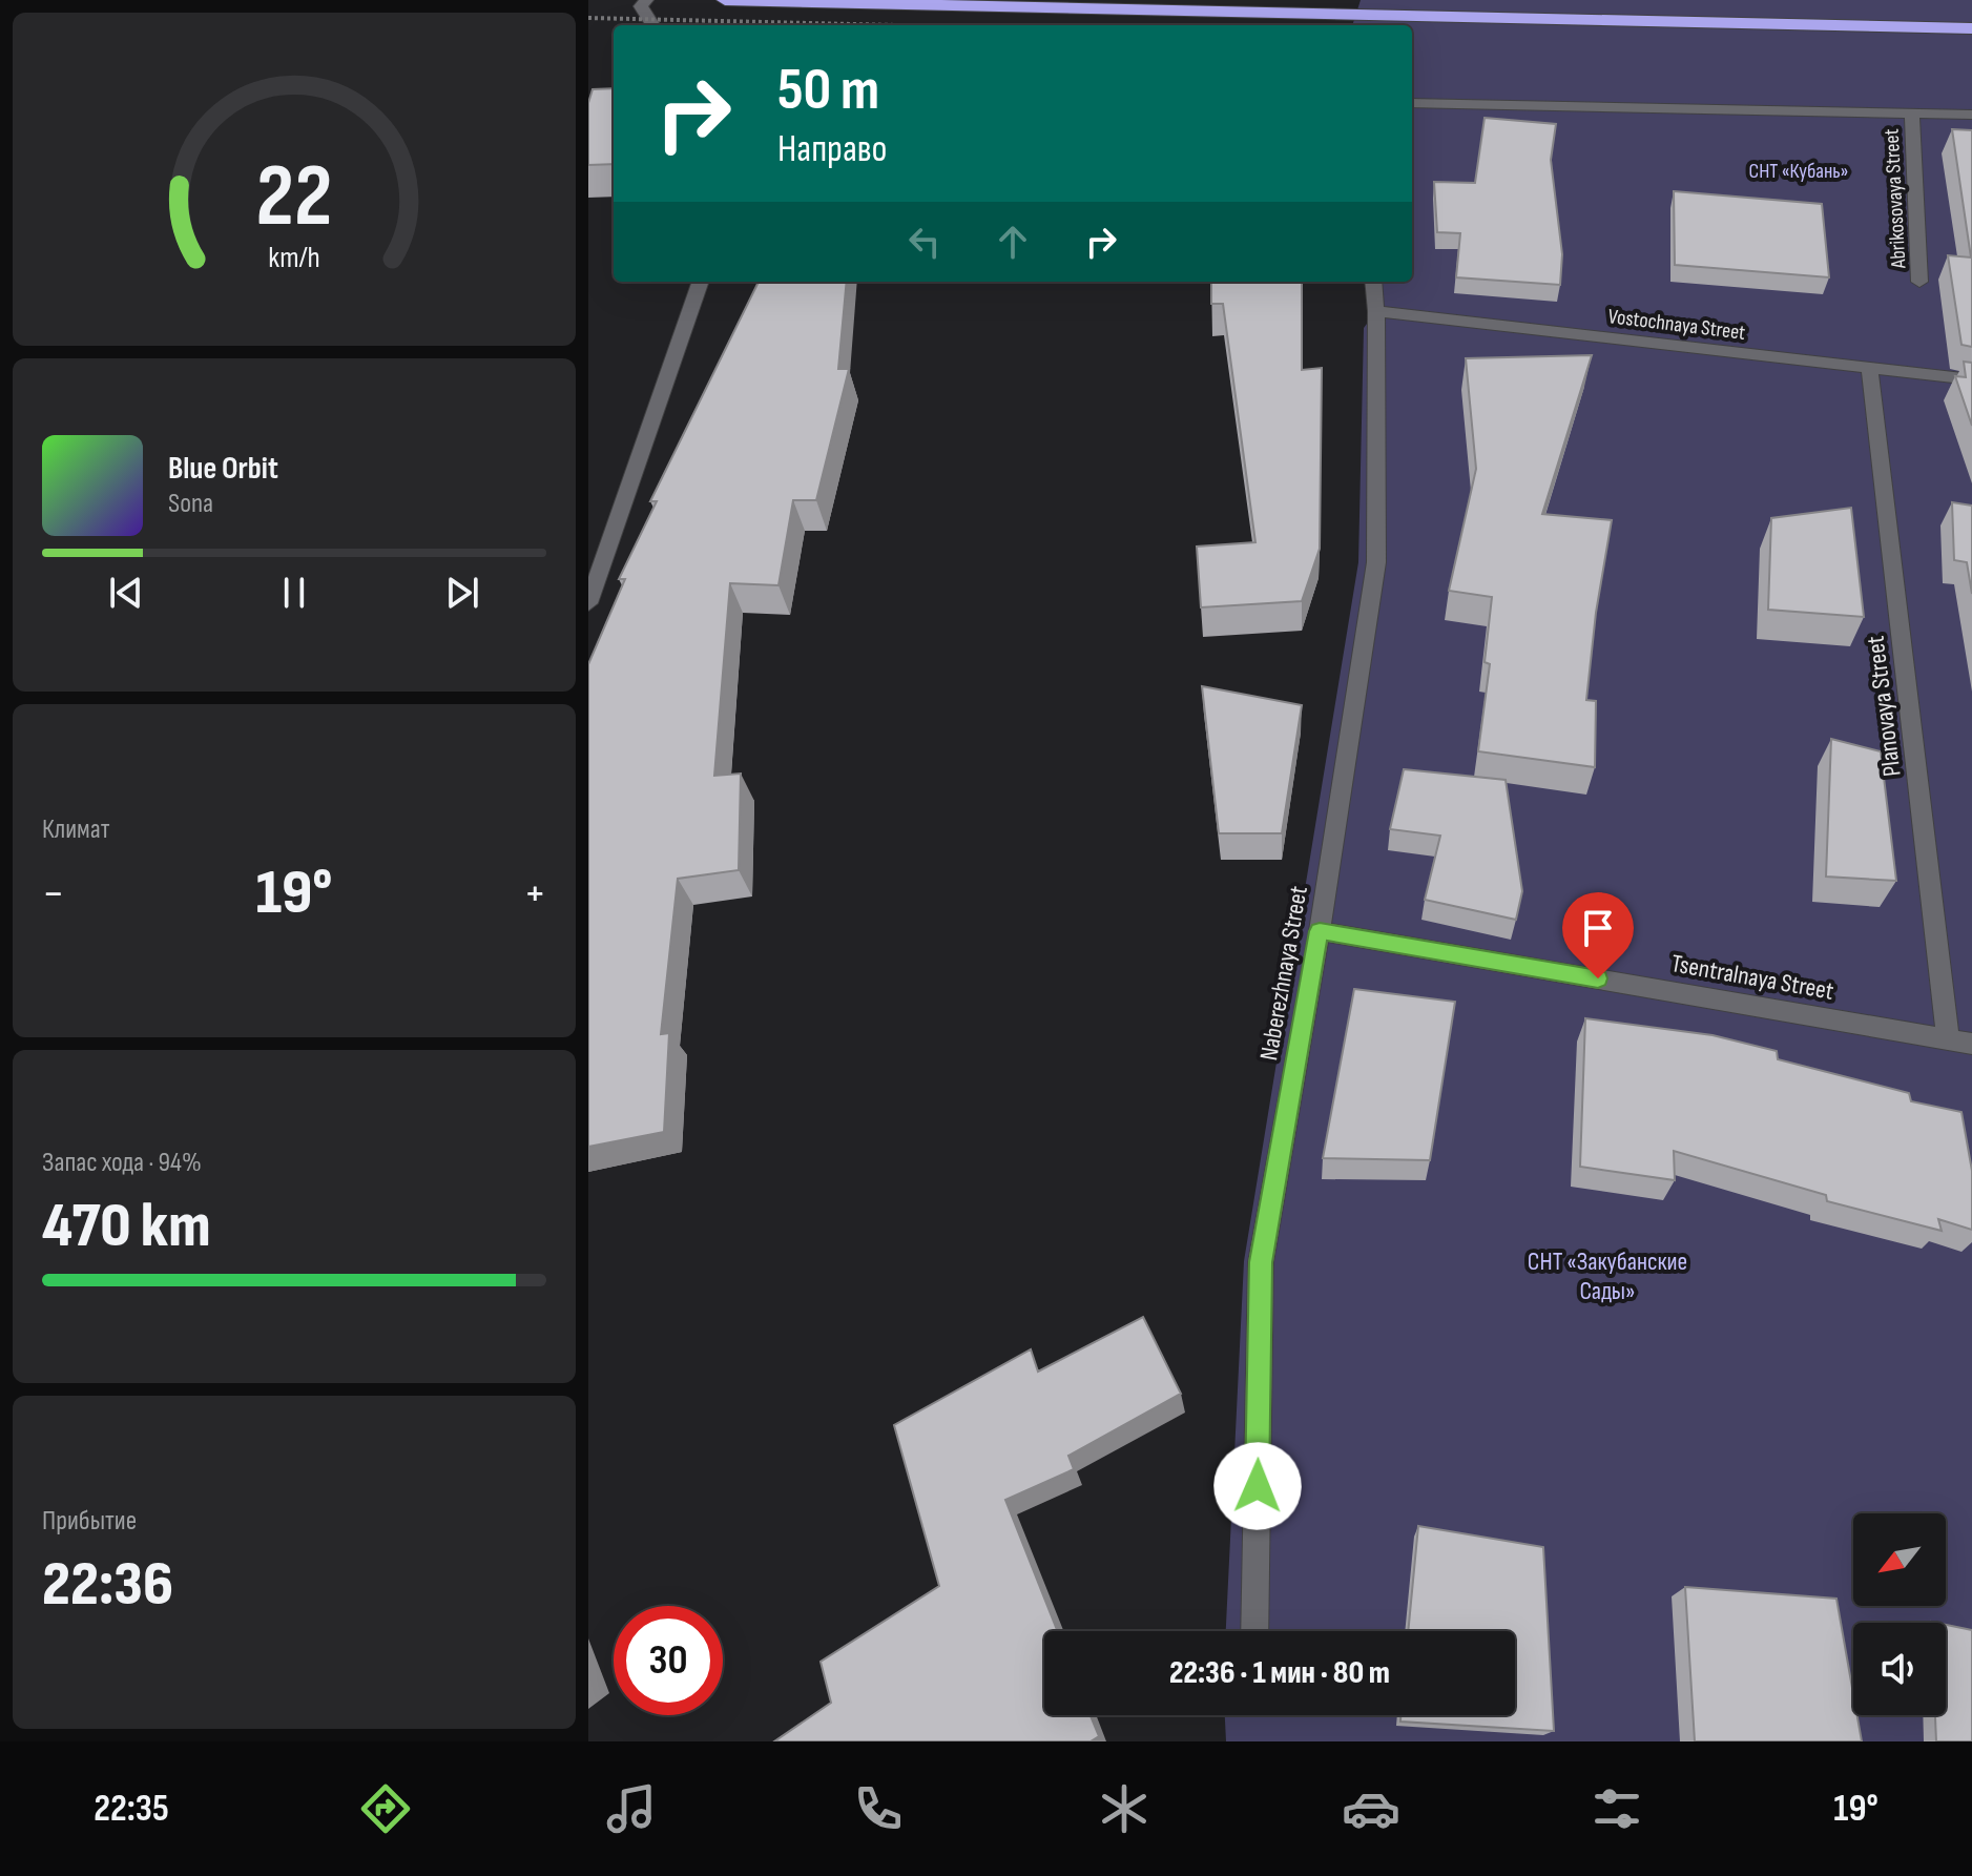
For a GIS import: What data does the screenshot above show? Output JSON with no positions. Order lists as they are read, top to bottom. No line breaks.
{"streets":{"street":["Abrikosovaya Street","Vostochnaya Street","Planovaya Street","Naberezhnaya Street","Tsentralnaya Street"]},"crossings":[["Vostochnaya Street","Planovaya Street"],["Vostochnaya Street","Naberezhnaya Street"],["Planovaya Street","Tsentralnaya Street"],["Naberezhnaya Street","Tsentralnaya Street"]],"parks":["СНТ «Кубань»","СНТ «Закубанские Сады»"],"north":"bottom left","page":{"turn":["50 m","Направо"],"song":["Blue Orbit","Sona"],"tile":["Климат",["Запас хода · 94%","470 km"],["Прибытие","22:36"]],"heat":["−","19°","+"],"limit":"30","trip":"22:36 · 1 мин · 80 m","tabs":["22:35","19°"],"gauge":["22","km/h"]}}
